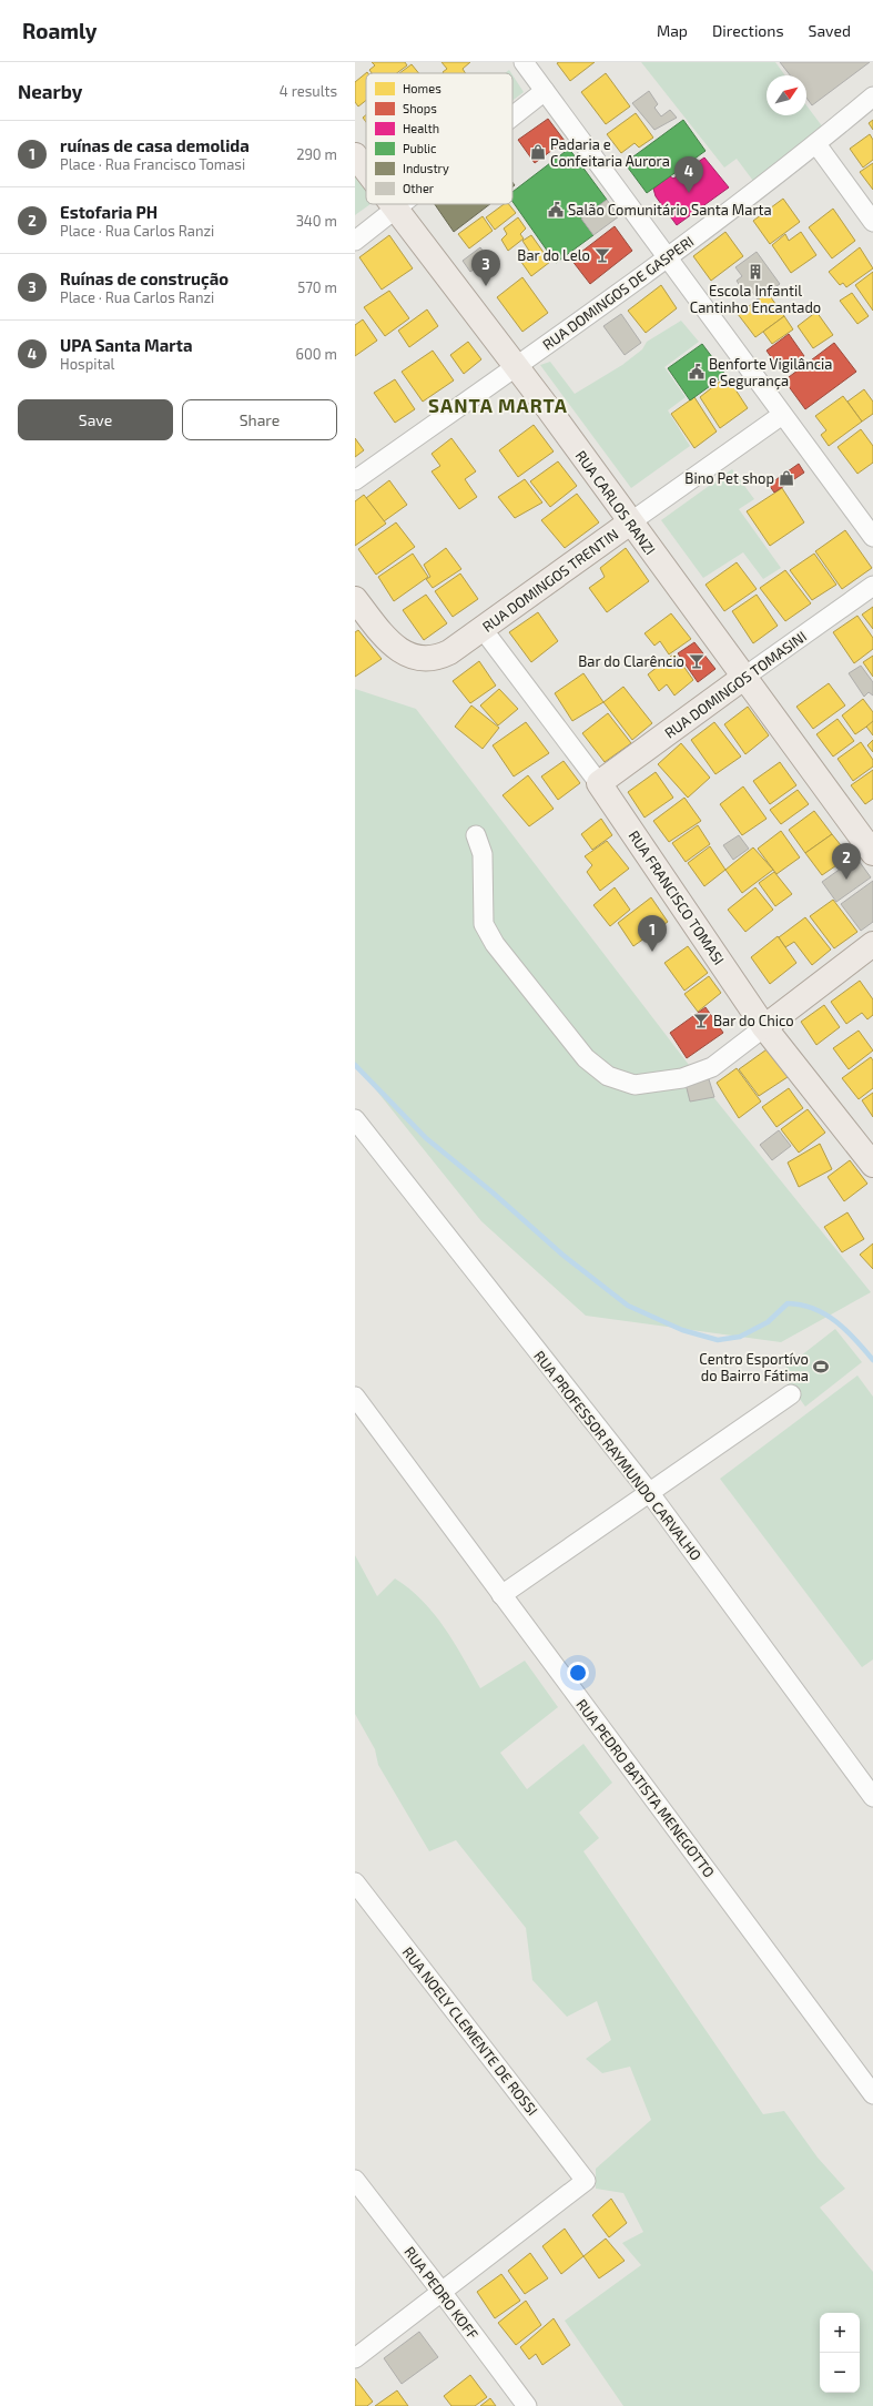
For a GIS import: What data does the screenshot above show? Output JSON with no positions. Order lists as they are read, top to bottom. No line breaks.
{"streets":{"main road":["RUA CARLOS RANZI","RUA DOMINGOS TRENTIN","RUA DOMINGOS TOMASINI","RUA FRANCISCO TOMASI"],"street":["RUA DOMINGOS DE GASPERI","RUA PROFESSOR RAYMUNDO CARVALHO","RUA PEDRO BATISTA MENEGOTTO","RUA NOELY CLEMENTE DE ROSSI","RUA PEDRO KOFF"]},"crossings":[["RUA DOMINGOS DE GASPERI","RUA CARLOS RANZI"],["RUA CARLOS RANZI","RUA DOMINGOS TRENTIN"],["RUA CARLOS RANZI","RUA DOMINGOS TOMASINI"],["RUA DOMINGOS TRENTIN","RUA FRANCISCO TOMASI"],["RUA DOMINGOS TOMASINI","RUA FRANCISCO TOMASI"],["RUA NOELY CLEMENTE DE ROSSI","RUA PEDRO KOFF"]],"districts":["SANTA MARTA"],"places":{"shop":["Padaria e Confeitaria Aurora","Bino Pet shop"],"public building":["Salão Comunitário Santa Marta","Benforte Vigilância e Segurança"],"bar":["Bar do Lelo","Bar do Clarêncio","Bar do Chico"],"building":["Escola Infantil Cantinho Encantado"],"sports":["Centro Esportívo do Bairro Fátima"]},"legend":["Homes","Shops","Health","Public","Industry","Other"],"north":"top right","page":{"header":"Roamly","nav":["Map","Directions","Saved"],"heading":["Nearby","4 results"],"list":[{"mark":"1","name":"ruínas de casa demolida","note":"Place · Rua Francisco Tomasi","value":"290 m"},{"mark":"2","name":"Estofaria PH","note":"Place · Rua Carlos Ranzi","value":"340 m"},{"mark":"3","name":"Ruínas de construção","note":"Place · Rua Carlos Ranzi","value":"570 m"},{"mark":"4","name":"UPA Santa Marta","note":"Hospital","value":"600 m"}],"pins":["4","3","2","1"],"buttons":["Save","Share"],"map_buttons":["+","−"]}}
